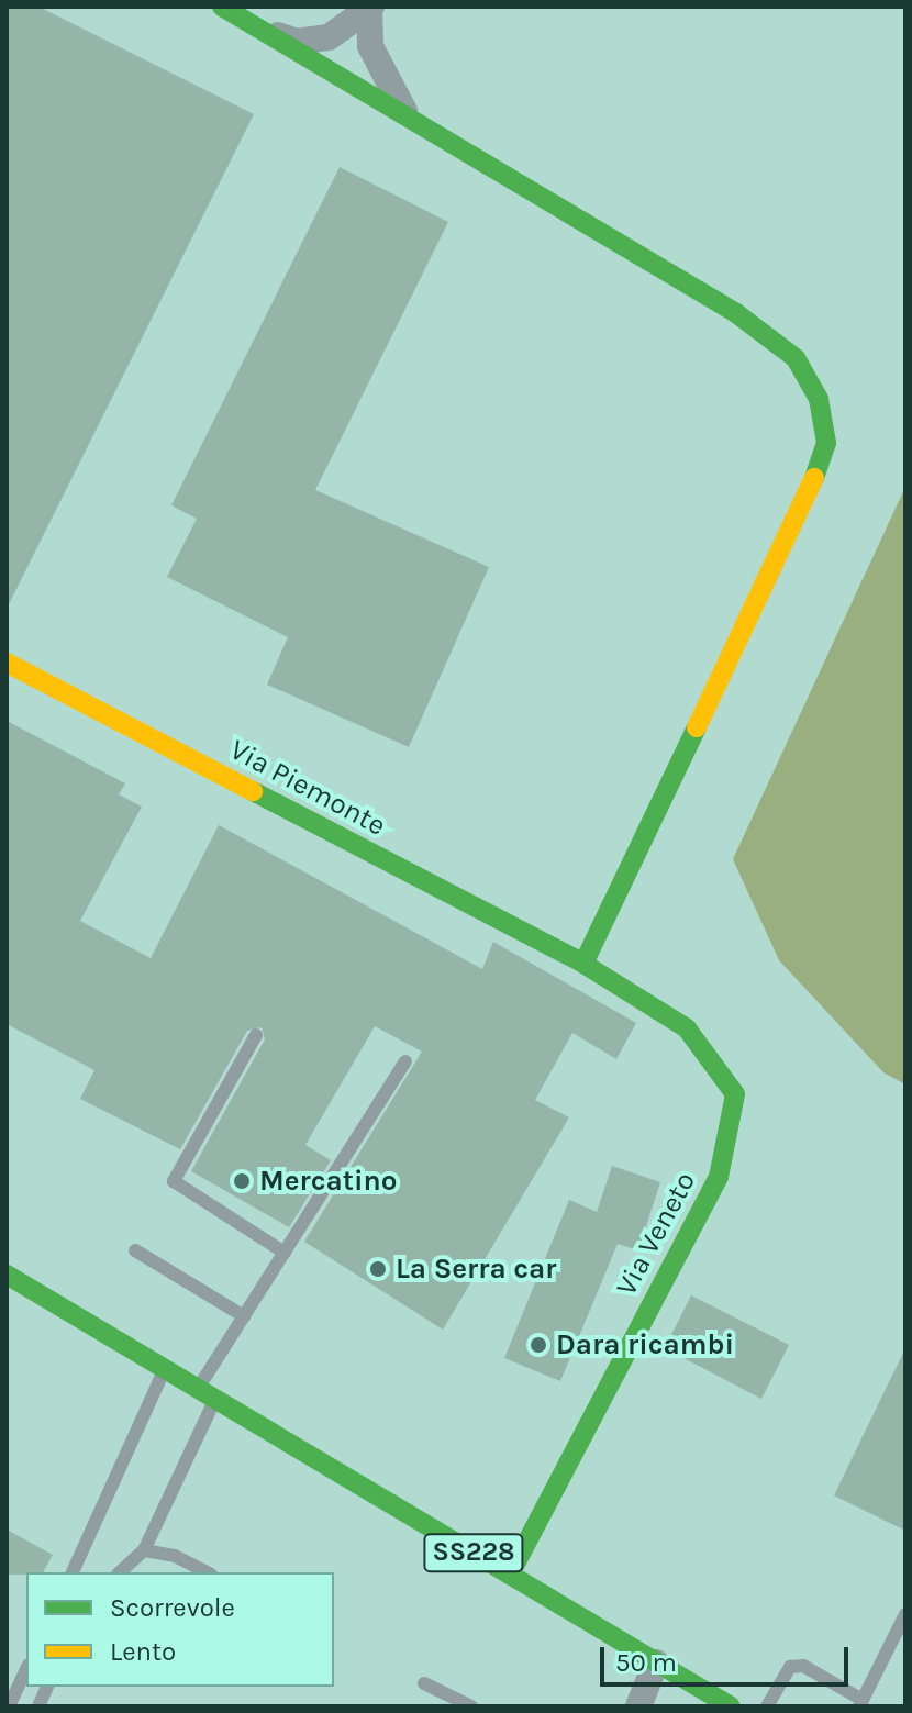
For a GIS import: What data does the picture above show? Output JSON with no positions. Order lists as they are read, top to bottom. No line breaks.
{"streets":{"street":["Via Piemonte","Via Veneto","SS228"]},"crossings":[["Via Piemonte","Via Veneto"],["Via Veneto","SS228"]],"places":["Mercatino","La Serra car","Dara ricambi"],"legend":["Scorrevole","Lento"],"scale_bar":"50 m"}
